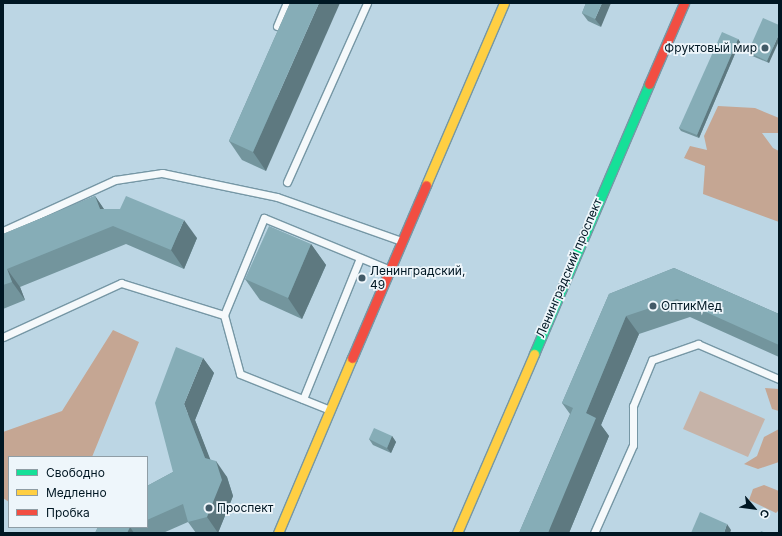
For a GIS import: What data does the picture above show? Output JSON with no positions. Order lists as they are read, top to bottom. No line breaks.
{"streets":{"main road":["Ленинградский проспект"]},"places":["Фруктовый мир","Ленинградский, 49","ОптикМед","Проспект"],"legend":["Свободно","Медленно","Пробка"],"north":"bottom right"}
